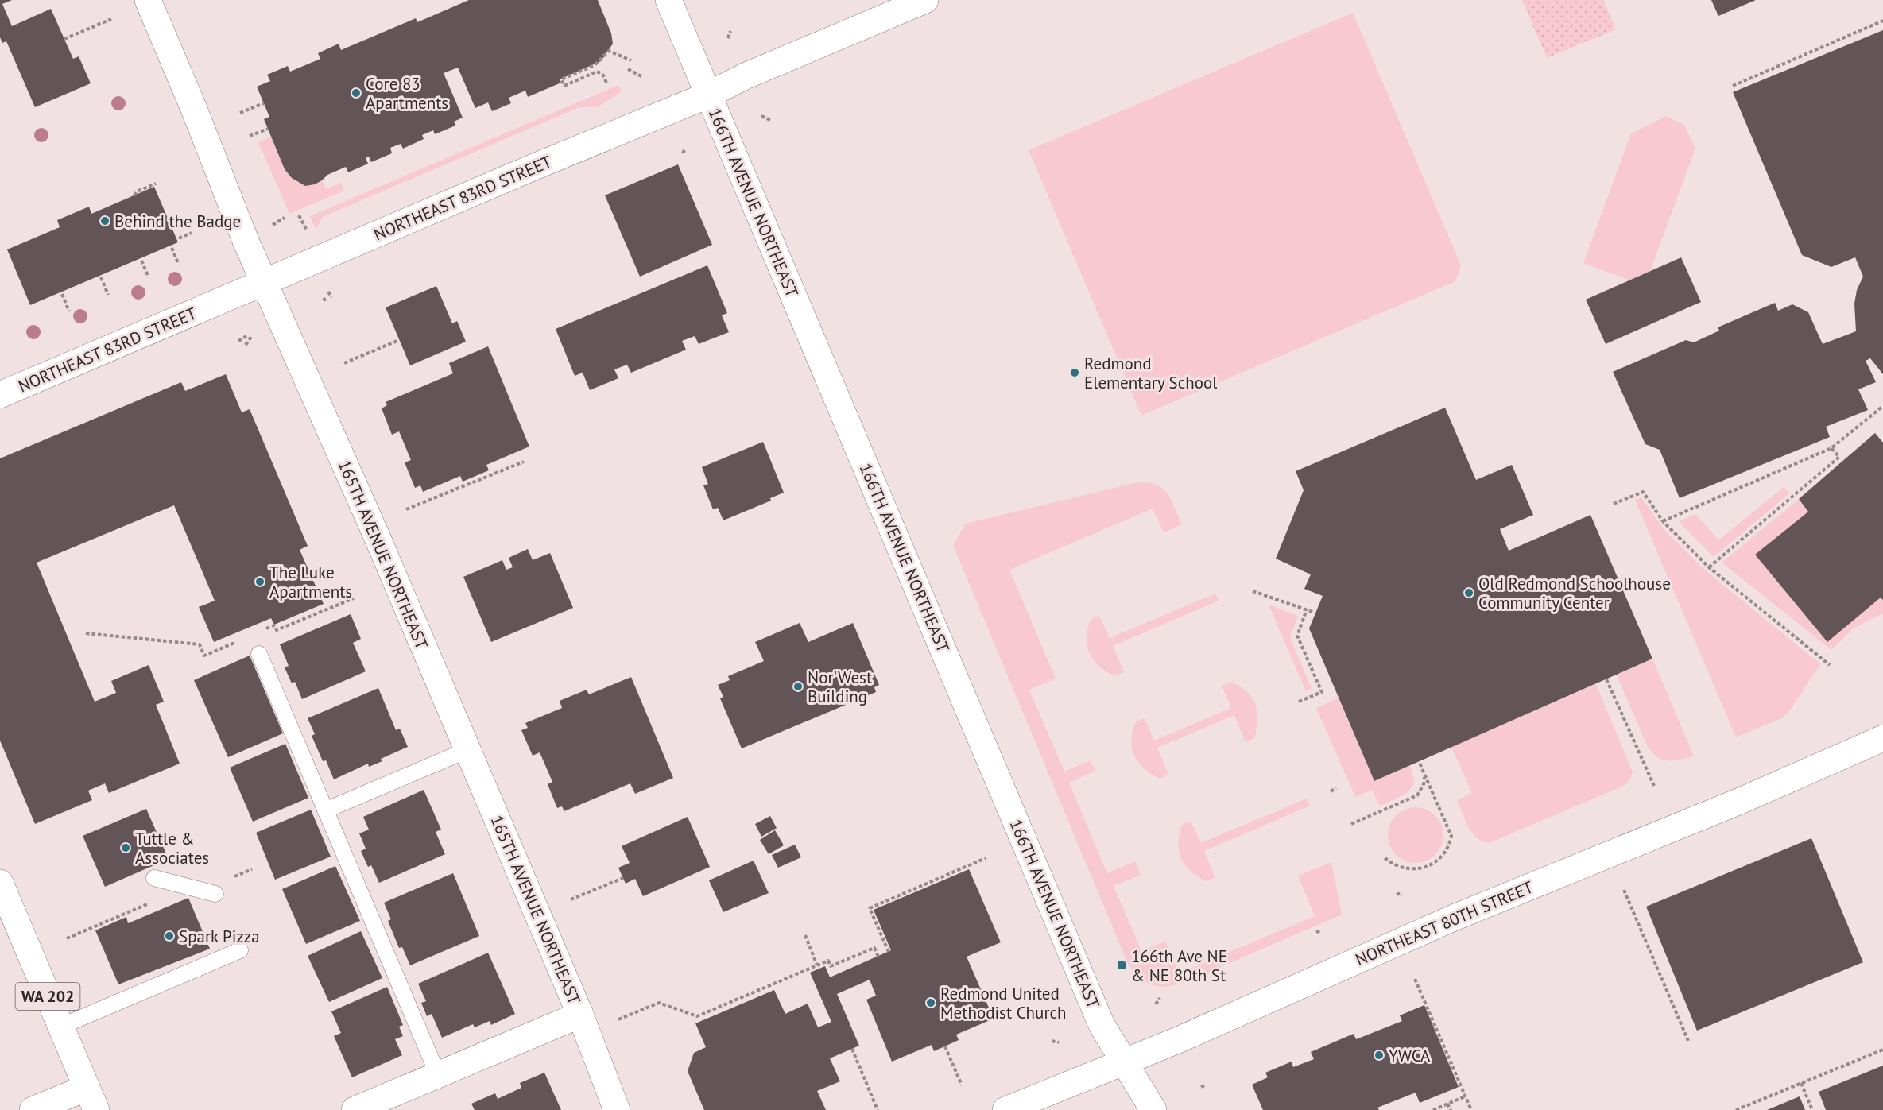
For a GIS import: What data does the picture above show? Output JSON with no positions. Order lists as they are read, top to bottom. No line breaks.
{"streets":{"street":["NORTHEAST 83RD STREET","166TH AVENUE NORTHEAST","165TH AVENUE NORTHEAST","NORTHEAST 80TH STREET","WA 202"]},"crossings":[["NORTHEAST 83RD STREET","166TH AVENUE NORTHEAST"],["NORTHEAST 83RD STREET","165TH AVENUE NORTHEAST"],["166TH AVENUE NORTHEAST","NORTHEAST 80TH STREET"]],"places":{"other":["Core 83 Apartments","Behind the Badge","Redmond Elementary School","The Luke Apartments","Old Redmond Schoolhouse Community Center","Nor'West Building","Tuttle & Associates","Spark Pizza","Redmond United Methodist Church","YWCA"],"transit":["166th Ave NE & NE 80th St"]}}
